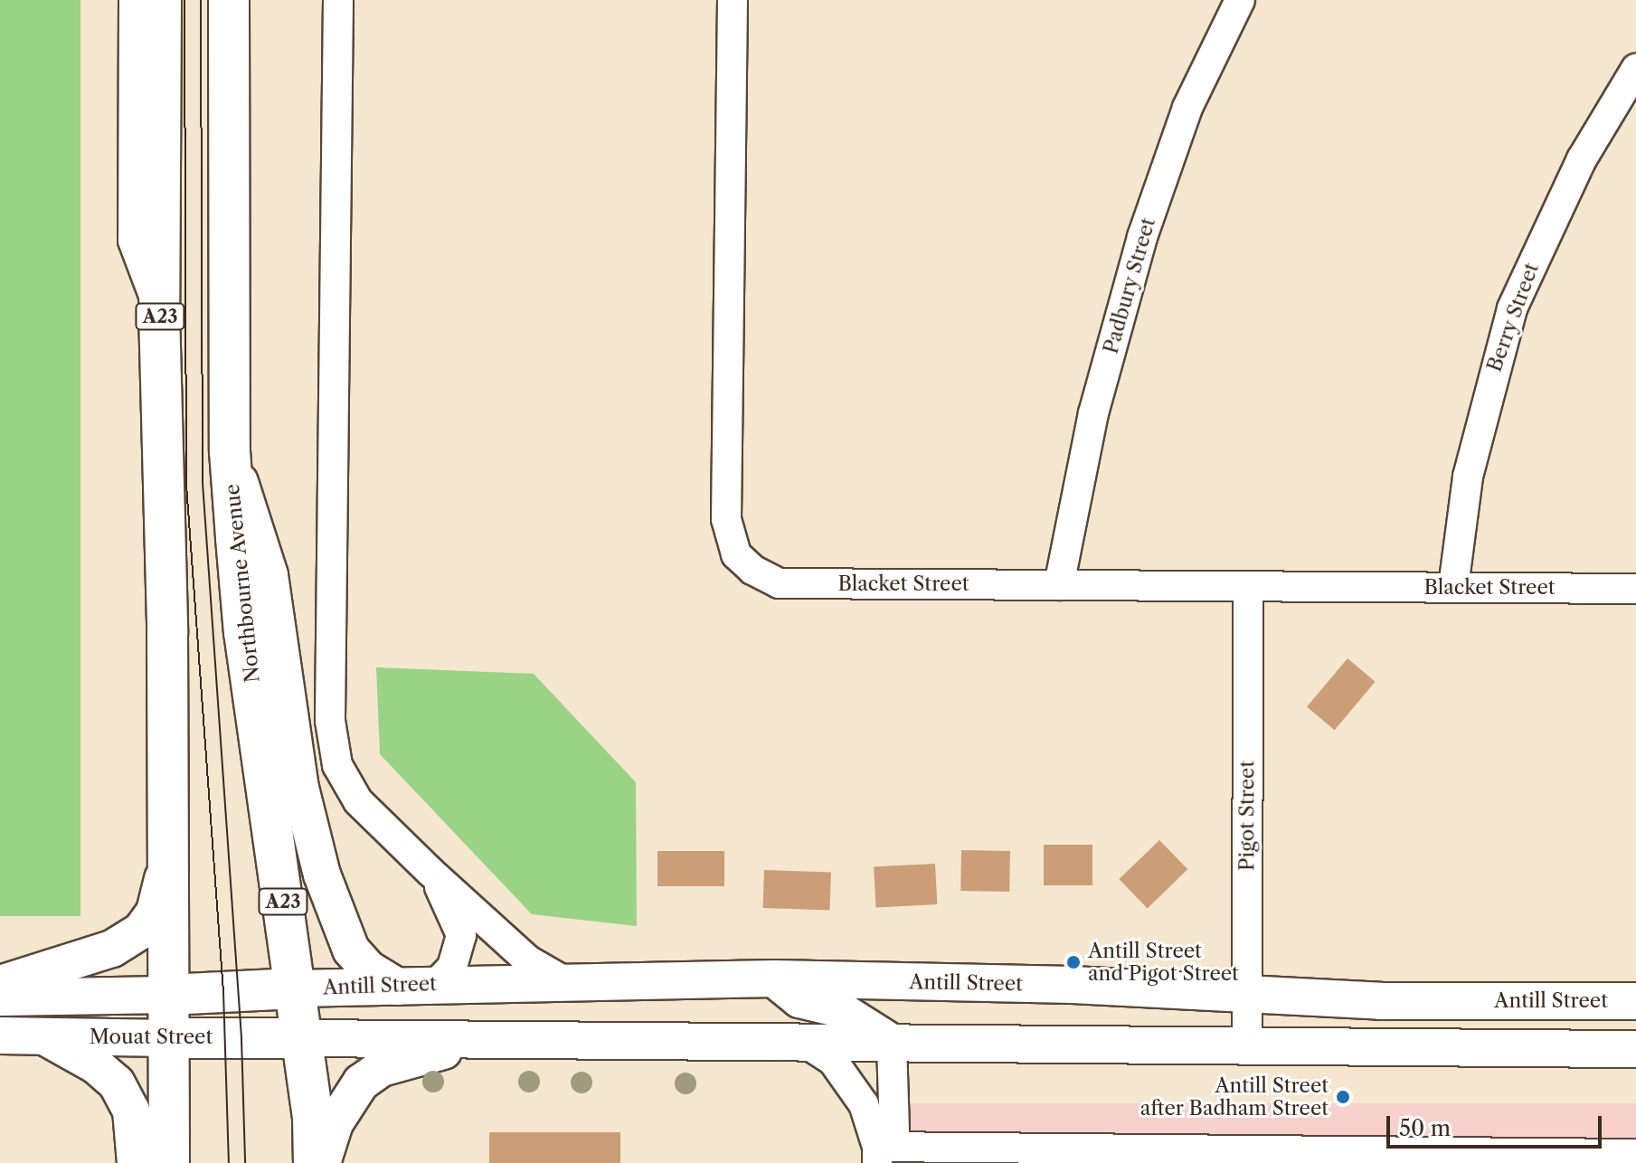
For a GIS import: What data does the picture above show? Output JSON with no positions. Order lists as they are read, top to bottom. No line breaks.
{"streets":{"highway":["A23","Northbourne Avenue","Mouat Street"],"main road":["Antill Street"],"street":["Padbury Street","Berry Street","Blacket Street","Pigot Street"]},"crossings":[["Padbury Street","Blacket Street"],["A23","Mouat Street"],["Berry Street","Blacket Street"],["Northbourne Avenue","Antill Street"],["Northbourne Avenue","Mouat Street"],["Blacket Street","Pigot Street"],["Pigot Street","Antill Street"],["Antill Street","Mouat Street"]],"places":["Antill Street and Pigot Street","Antill Street after Badham Street"],"scale_bar":"50 m"}
